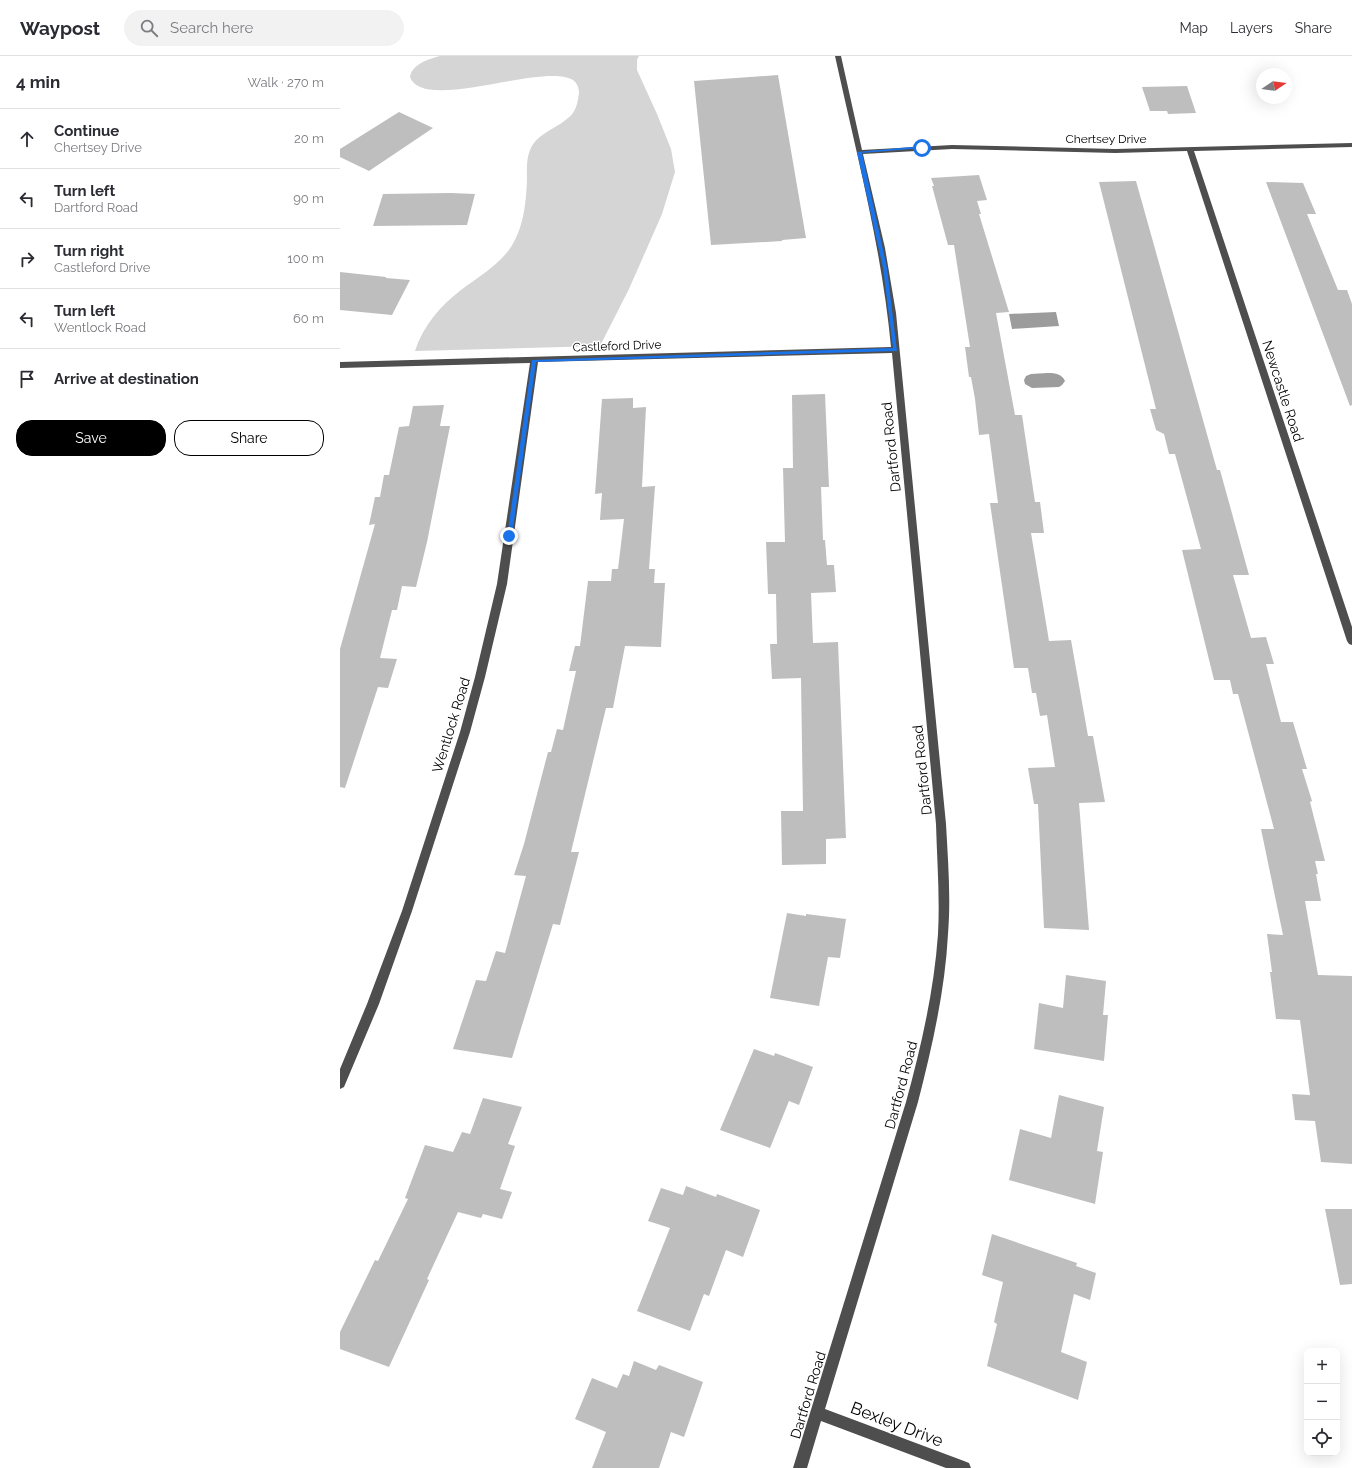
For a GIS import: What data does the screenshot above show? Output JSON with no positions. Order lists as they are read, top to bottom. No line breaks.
{"streets":{"street":["Chertsey Drive","Castleford Drive","Newcastle Road","Dartford Road","Wentlock Road","Bexley Drive"]},"crossings":[["Chertsey Drive","Newcastle Road"],["Chertsey Drive","Dartford Road"],["Castleford Drive","Dartford Road"],["Castleford Drive","Wentlock Road"],["Dartford Road","Bexley Drive"]],"north":"right","page":{"header":"Waypost","search":"Search here","nav":["Map","Layers","Share"],"heading":["4 min","Walk · 270 m"],"list":[["Continue","Chertsey Drive","20 m"],["Turn left","Dartford Road","90 m"],["Turn right","Castleford Drive","100 m"],["Turn left","Wentlock Road","60 m"],"Arrive at destination"],"buttons":["Save","Share"],"map_buttons":["+","−"]}}
